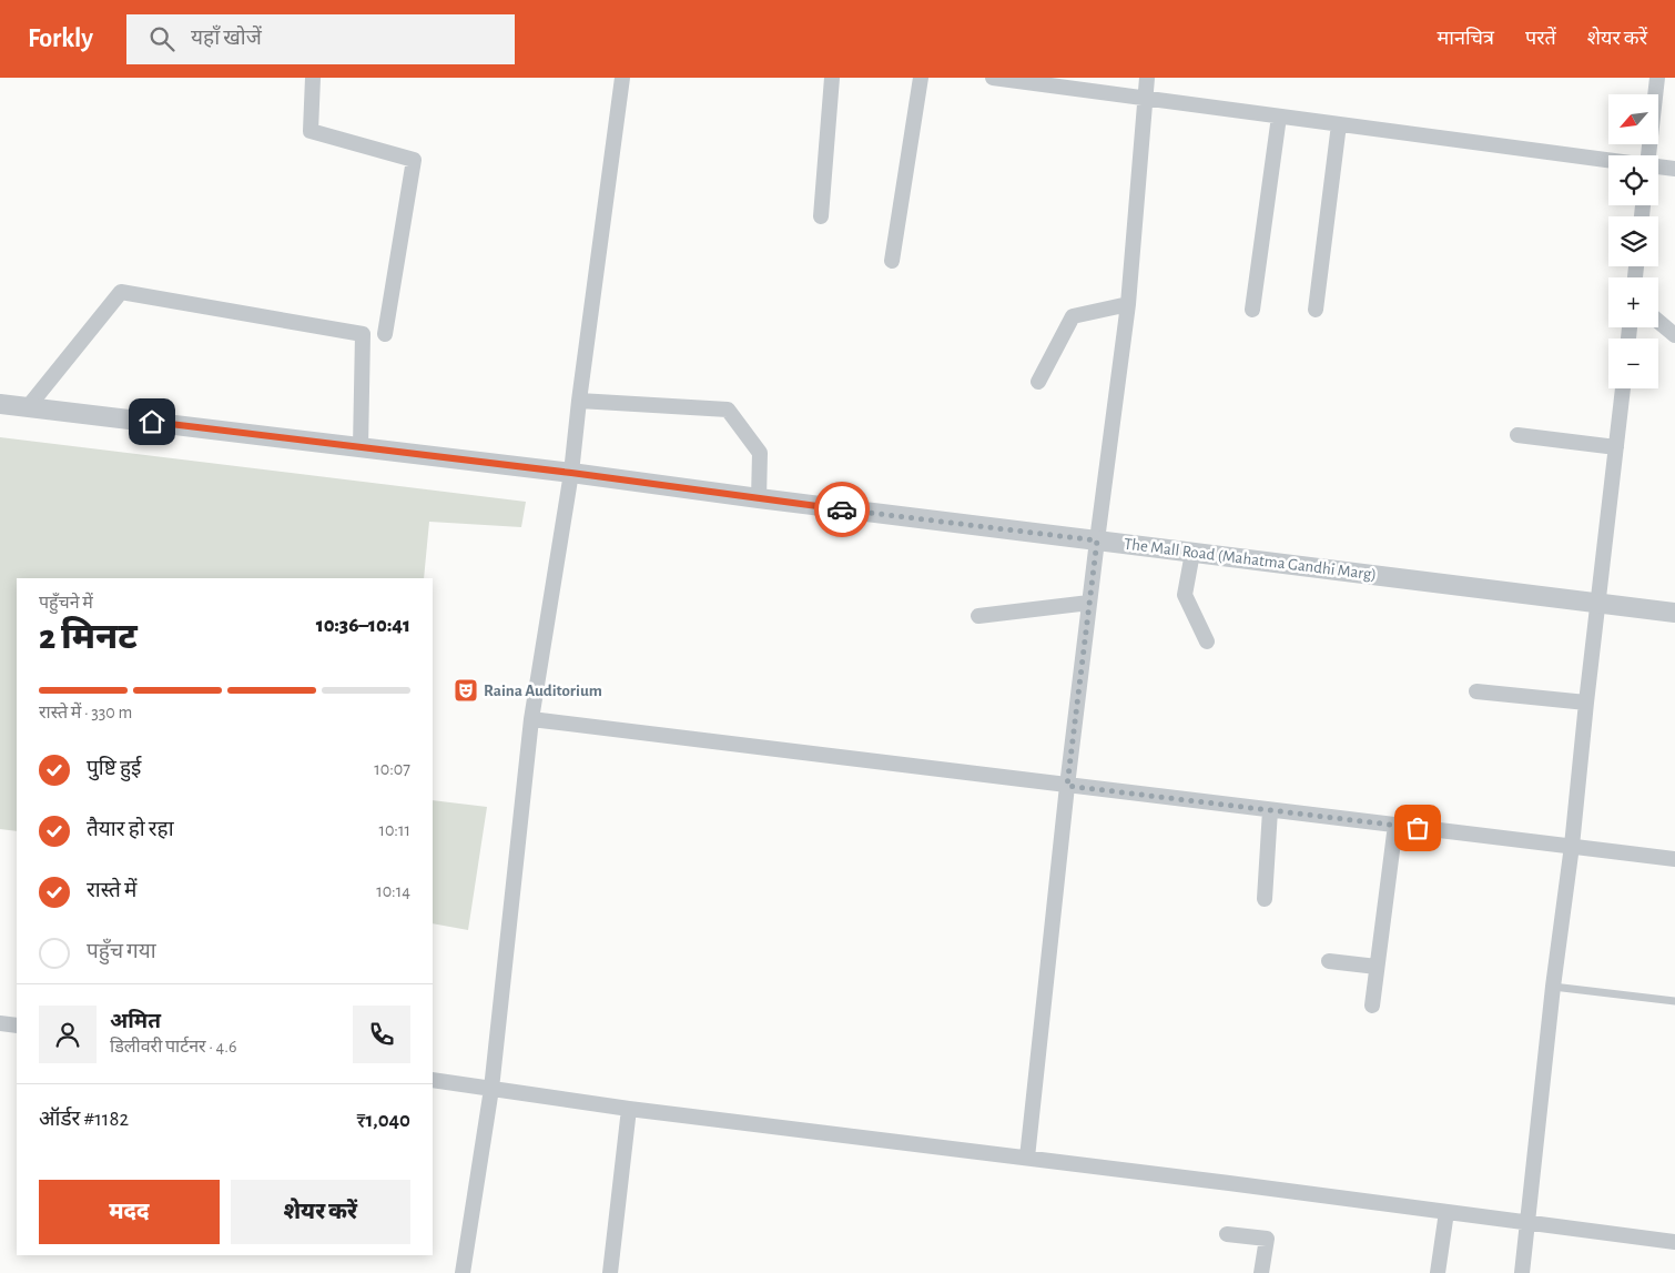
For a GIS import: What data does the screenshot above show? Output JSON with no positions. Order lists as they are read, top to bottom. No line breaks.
{"streets":{"street":["The Mall Road (Mahatma Gandhi Marg)"]},"places":{"theatre":["Raina Auditorium"]},"north":"bottom left","page":{"header":"Forkly","search":"यहाँ खोजें","nav":["मानचित्र","परतें","शेयर करें"],"map_buttons":["+","−"],"heading":["2 मिनट","पहुँचने में","10:36–10:41"],"panel":["अमित","डिलीवरी पार्टनर · 4.6","ऑर्डर #1182","₹1,040"],"bar":"रास्ते में · 330 m","list":[["पुष्टि हुई","10:07"],["तैयार हो रहा","10:11"],["रास्ते में","10:14"],"पहुँच गया"],"buttons":["मदद","शेयर करें"]}}
